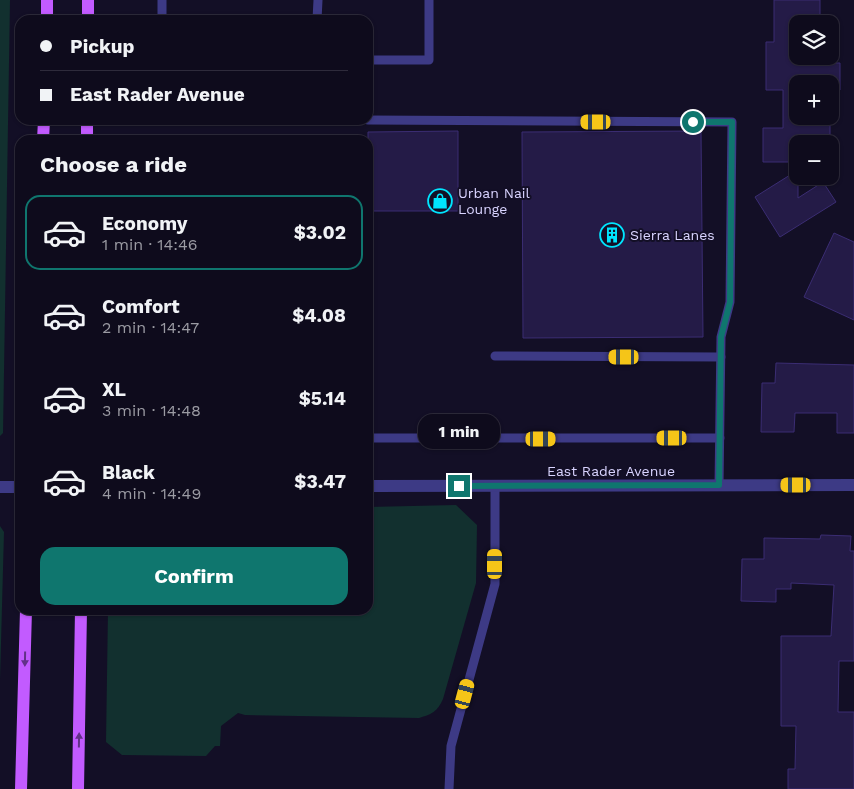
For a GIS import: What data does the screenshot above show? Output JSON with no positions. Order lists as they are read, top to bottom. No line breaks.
{"streets":{"street":["East Rader Avenue"]},"places":{"shop":["Urban Nail Lounge"],"building":["Sierra Lanes"]},"page":{"map_buttons":["+","−"],"banner":["Pickup","East Rader Avenue"],"heading":"Choose a ride","list":[{"name":"Economy","note":"1 min · 14:46","value":"$3.02"},{"name":"Comfort","note":"2 min · 14:47","value":"$4.08"},{"name":"XL","note":"3 min · 14:48","value":"$5.14"},{"name":"Black","note":"4 min · 14:49","value":"$3.47"}],"bubble":"1 min","buttons":"Confirm"}}
